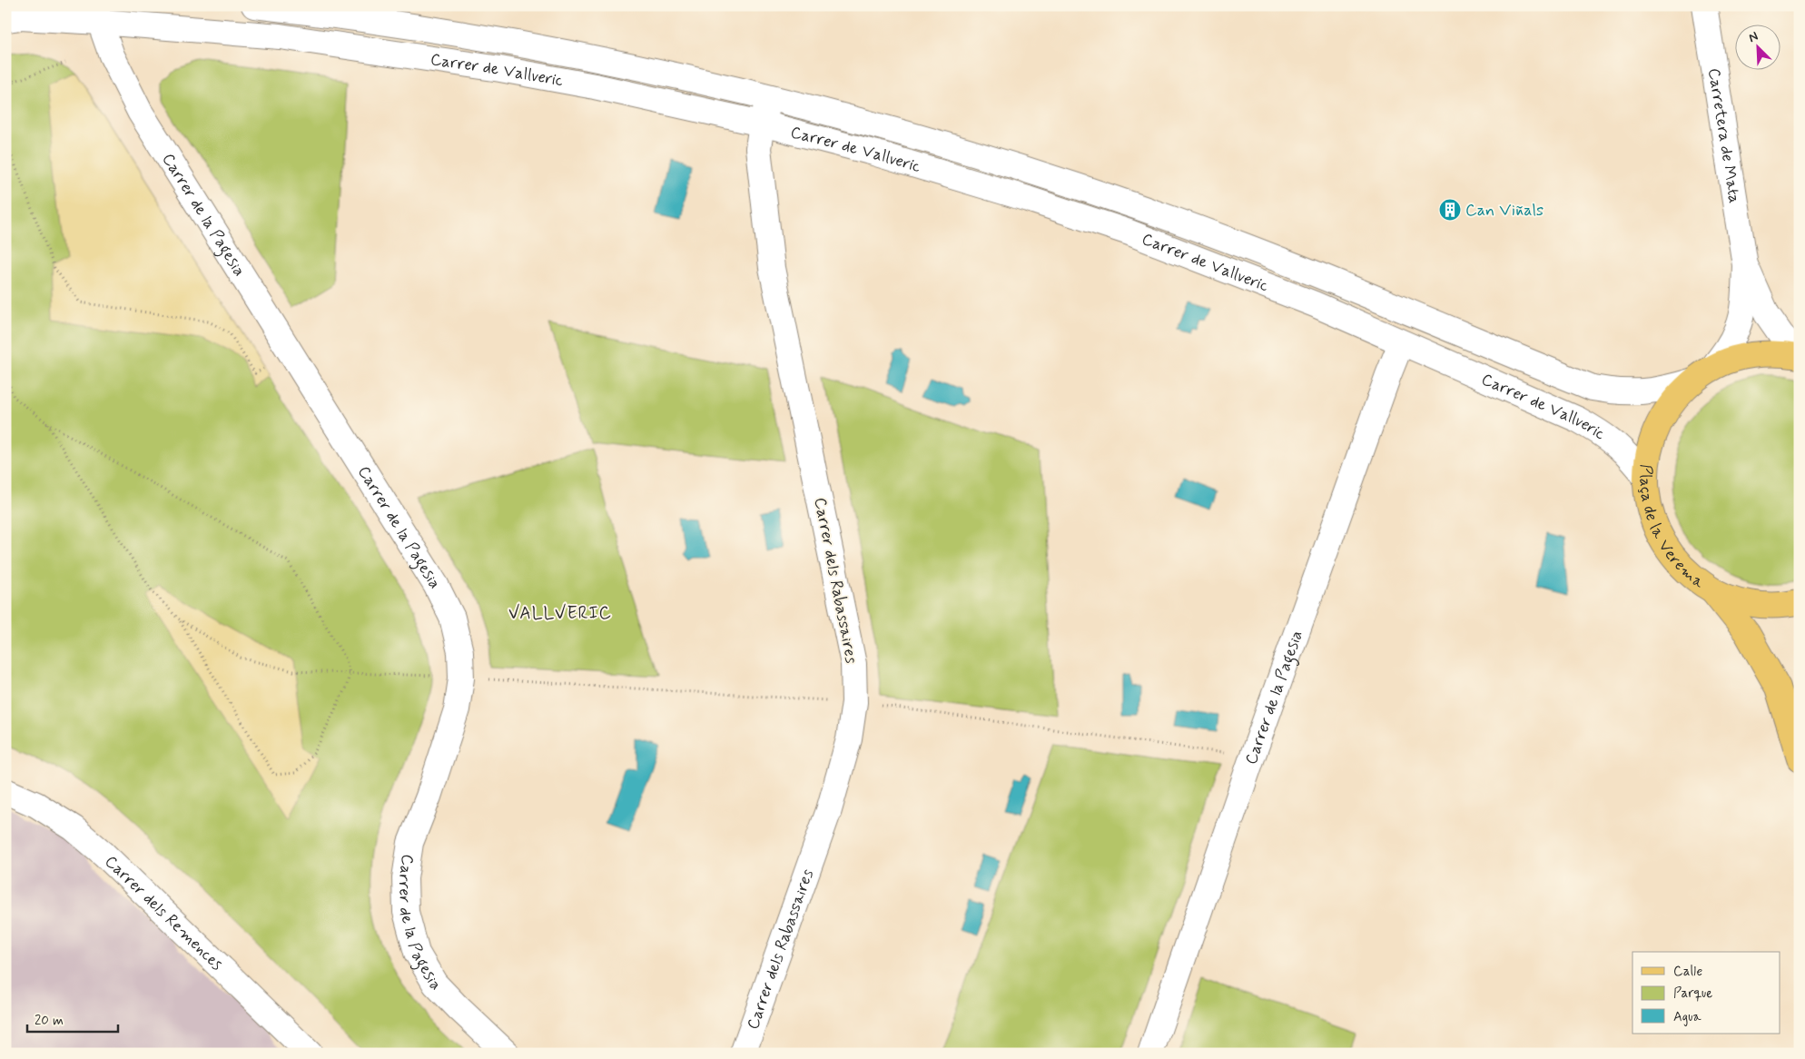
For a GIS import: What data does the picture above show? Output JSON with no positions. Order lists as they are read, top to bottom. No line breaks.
{"streets":{"main road":["Plaça de la Verema"],"street":["Carrer de Vallveric","Carretera de Mata","Carrer de la Pagesia","Carrer dels Rabassaires","Carrer dels Remences"]},"crossings":[["Carrer de Vallveric","Carrer de la Pagesia"],["Carrer de Vallveric","Plaça de la Verema"],["Carrer de Vallveric","Carrer dels Rabassaires"]],"districts":["VALLVERIC"],"places":{"building":["Can Viñals"]},"legend":["Calle","Parque","Agua"],"scale_bar":"20 m","north":"top left"}
